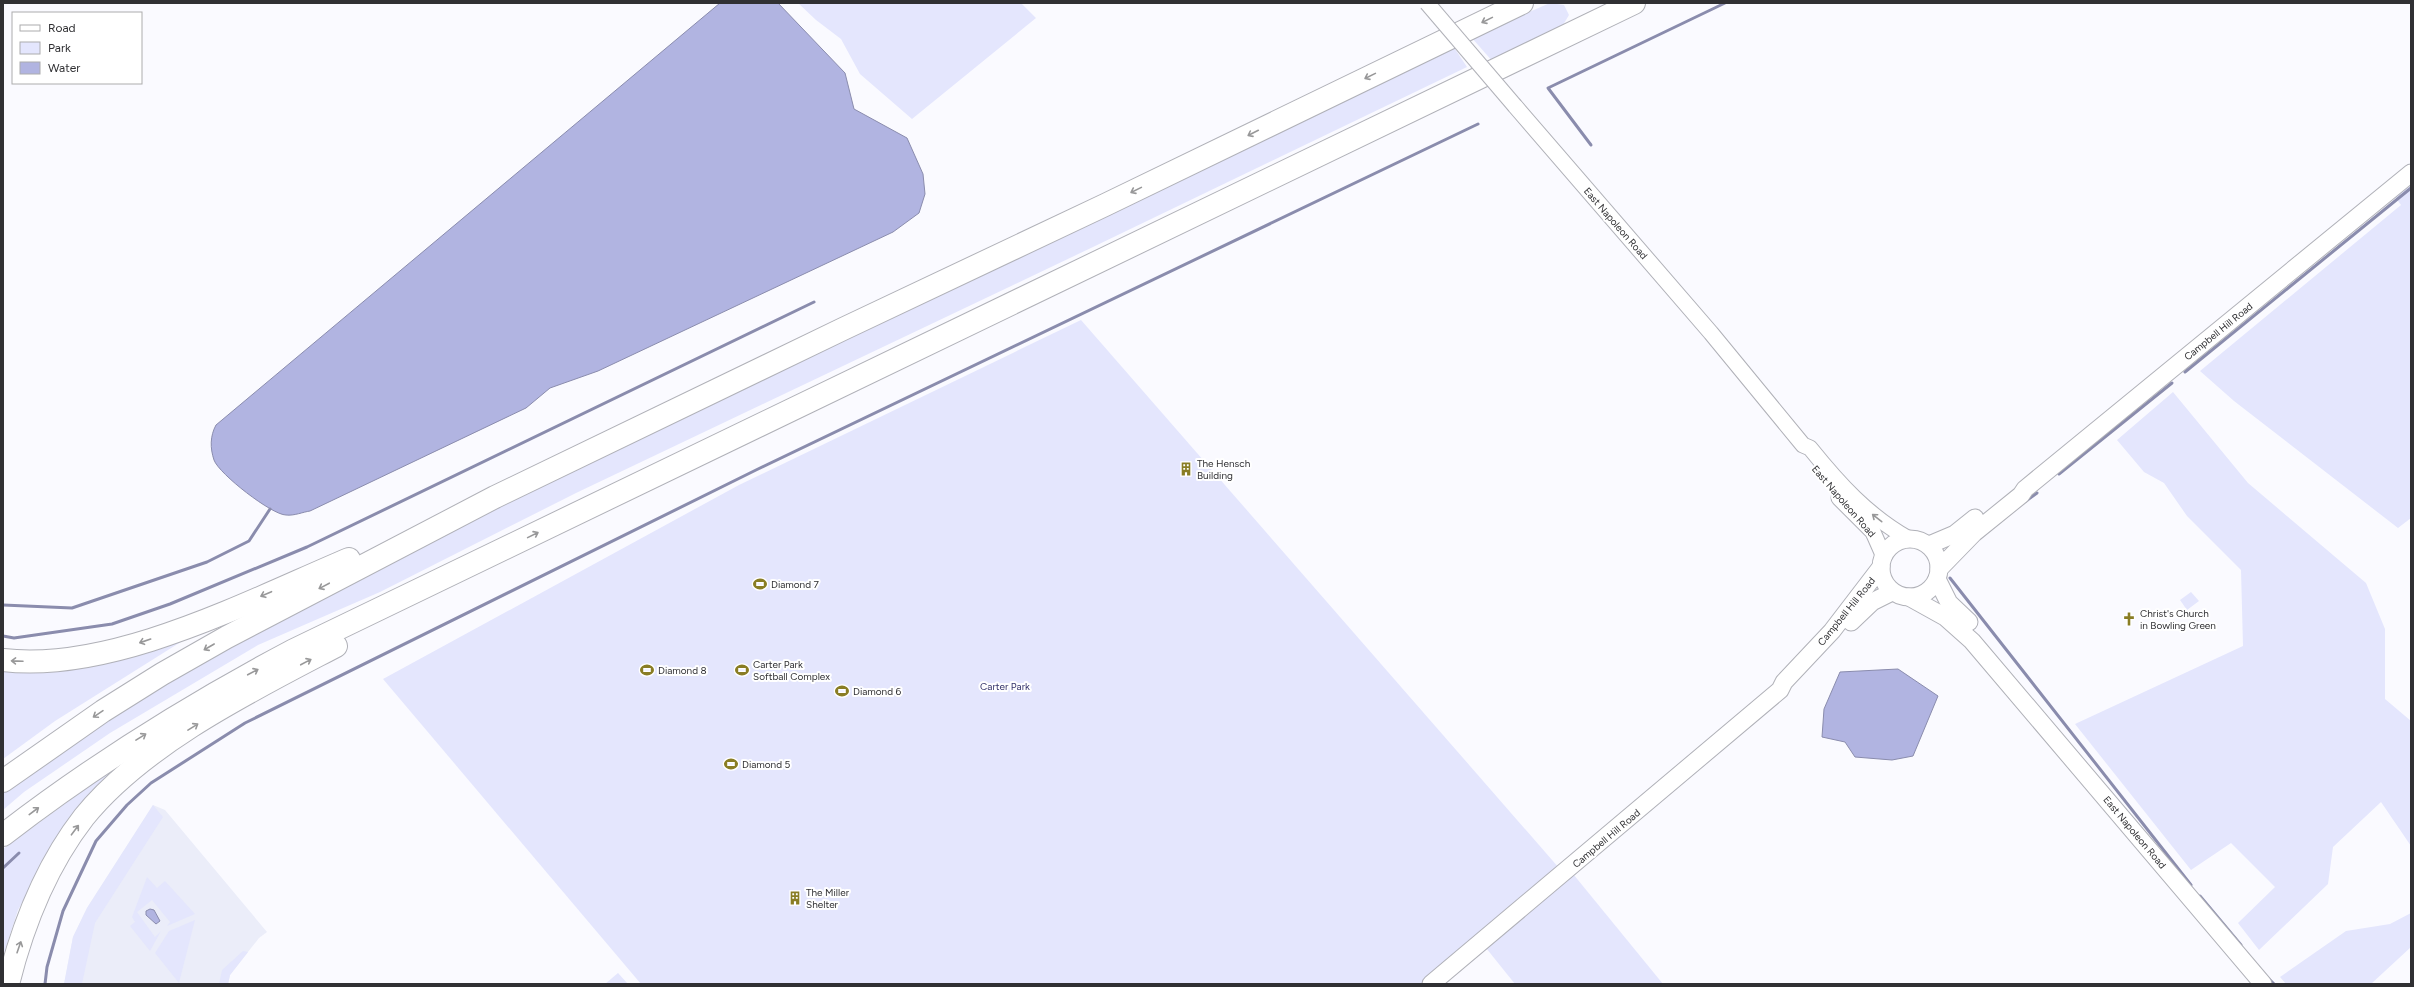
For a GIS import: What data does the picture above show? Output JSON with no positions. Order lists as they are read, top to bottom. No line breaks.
{"streets":{"main road":["East Napoleon Road","Campbell Hill Road"]},"crossings":[["East Napoleon Road","Campbell Hill Road"]],"parks":["Carter Park"],"places":{"building":["The Hensch Building","The Miller Shelter"],"sports":["Diamond 7","Diamond 8","Carter Park Softball Complex","Diamond 6","Diamond 5"],"church":["Christ's Church in Bowling Green"]},"legend":["Road","Park","Water"]}
